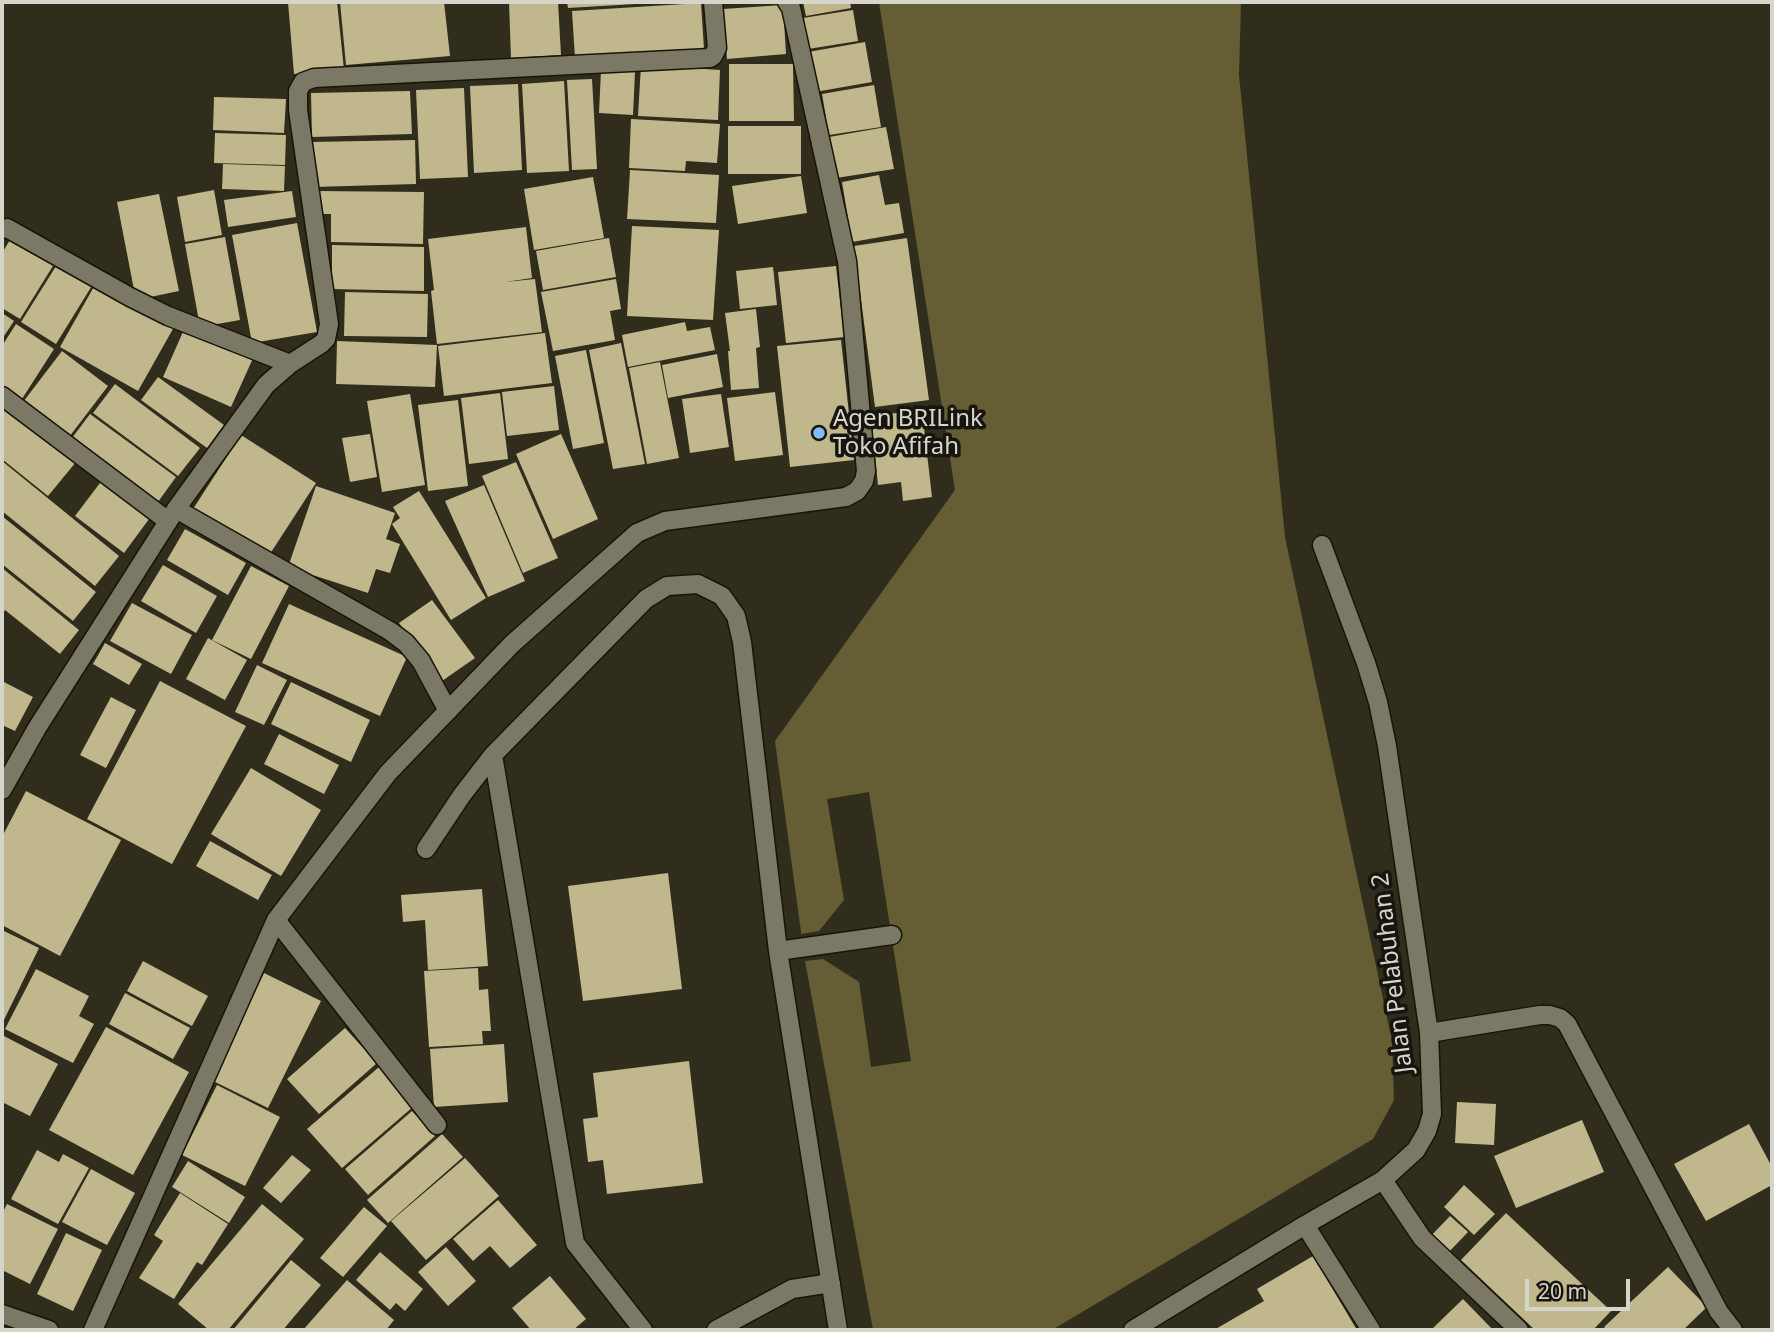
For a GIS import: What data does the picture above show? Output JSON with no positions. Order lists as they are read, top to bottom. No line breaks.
{"streets":{"street":["Jalan Pelabuhan 2"]},"places":["Agen BRILink Toko Afifah"],"scale_bar":"20 m"}
